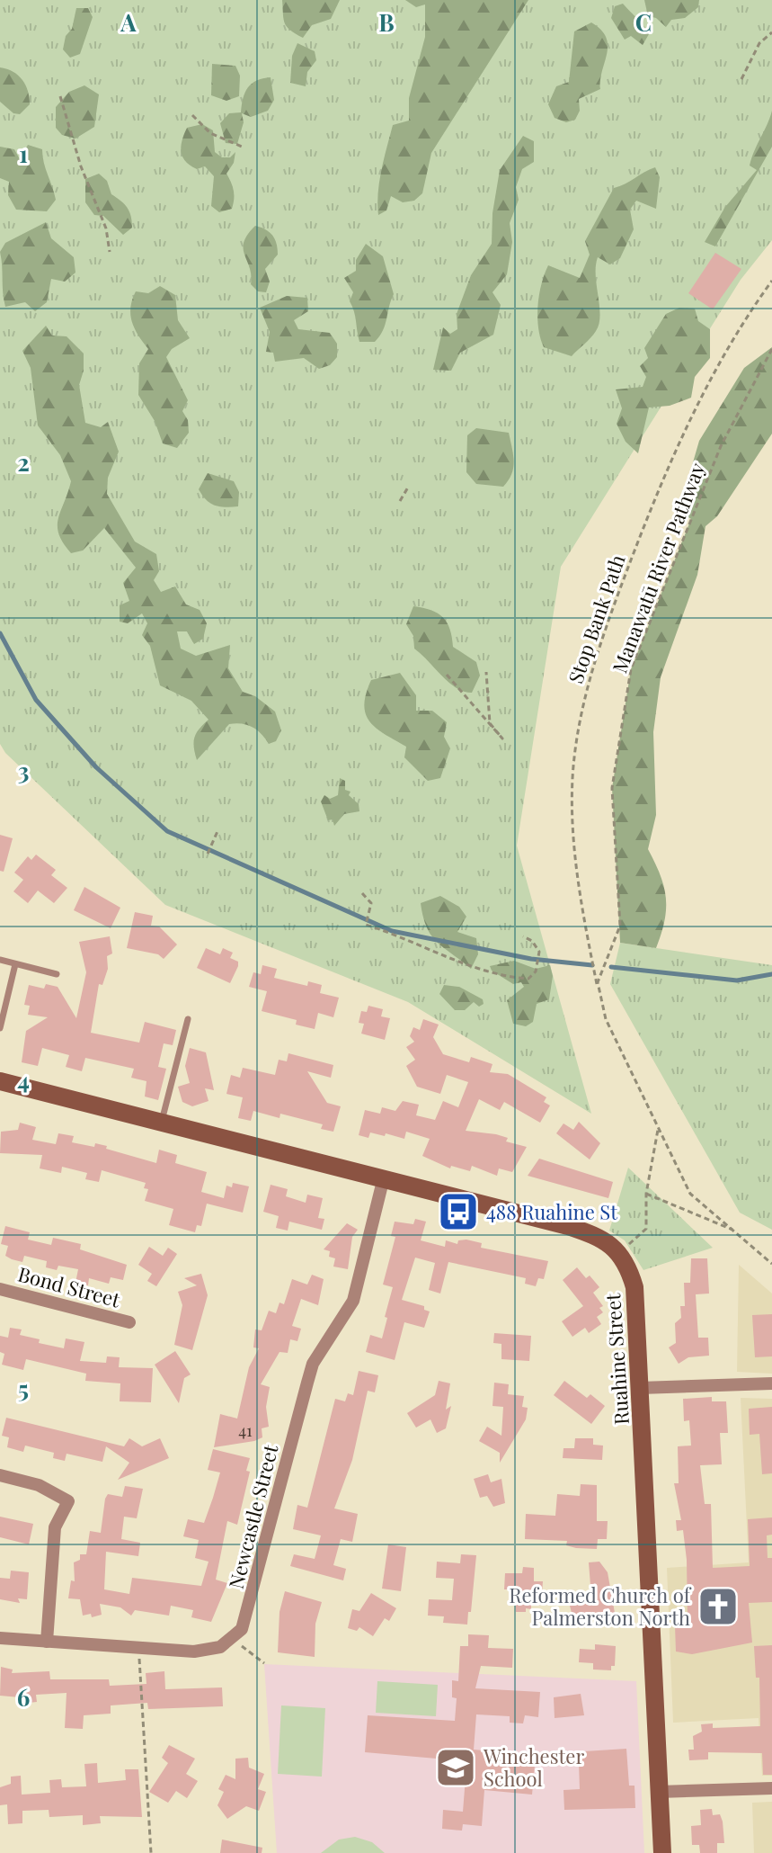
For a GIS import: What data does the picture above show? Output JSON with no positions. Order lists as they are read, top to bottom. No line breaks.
{"streets":{"street":["Bond Street","Ruahine Street","Newcastle Street"],"path":["Manawatū River Pathway","Stop Bank Path"]},"crossings":[["Manawatū River Pathway","Stop Bank Path"]],"places":{"bus stop":["488 Ruahine St"],"church":["Reformed Church of Palmerston North"],"school or university":["Winchester School"]},"house_numbers":["41"],"grid":{"columns":["A","B","C"],"rows":["1","2","3","4","5","6"]}}
